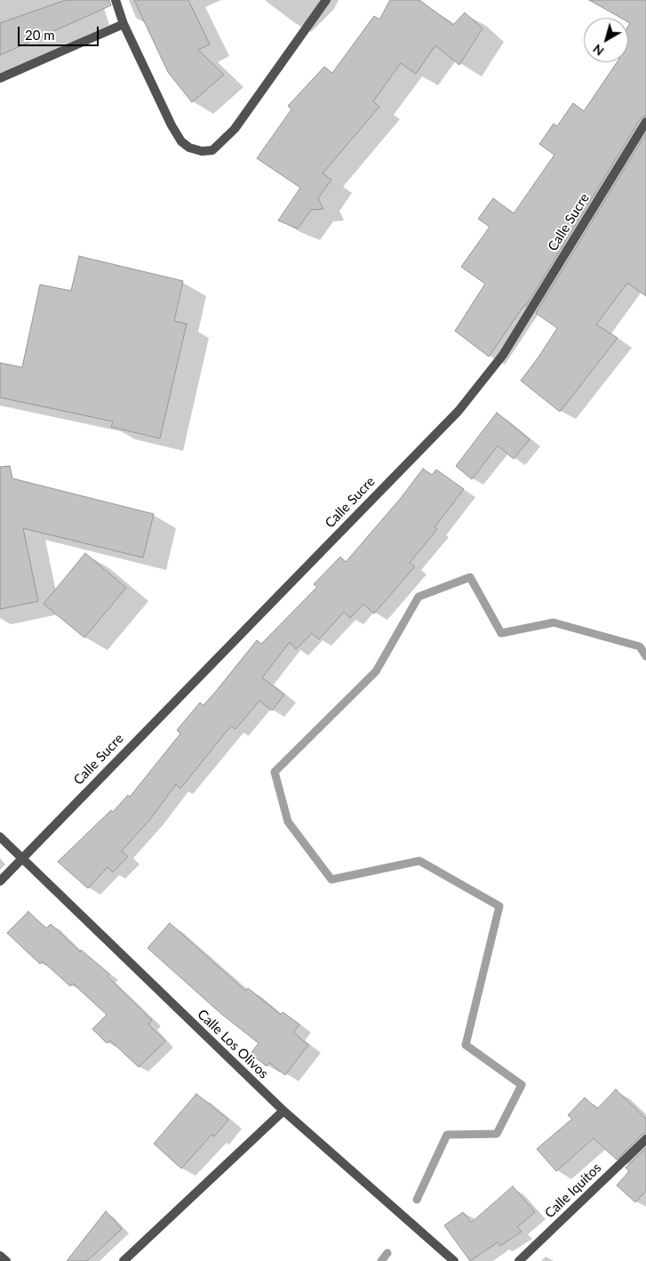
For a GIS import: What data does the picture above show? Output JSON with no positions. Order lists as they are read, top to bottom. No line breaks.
{"streets":{"street":["Calle Sucre","Calle Los Olivos","Calle Iquitos"]},"crossings":[["Calle Sucre","Calle Los Olivos"]],"scale_bar":"20 m","north":"bottom left"}
